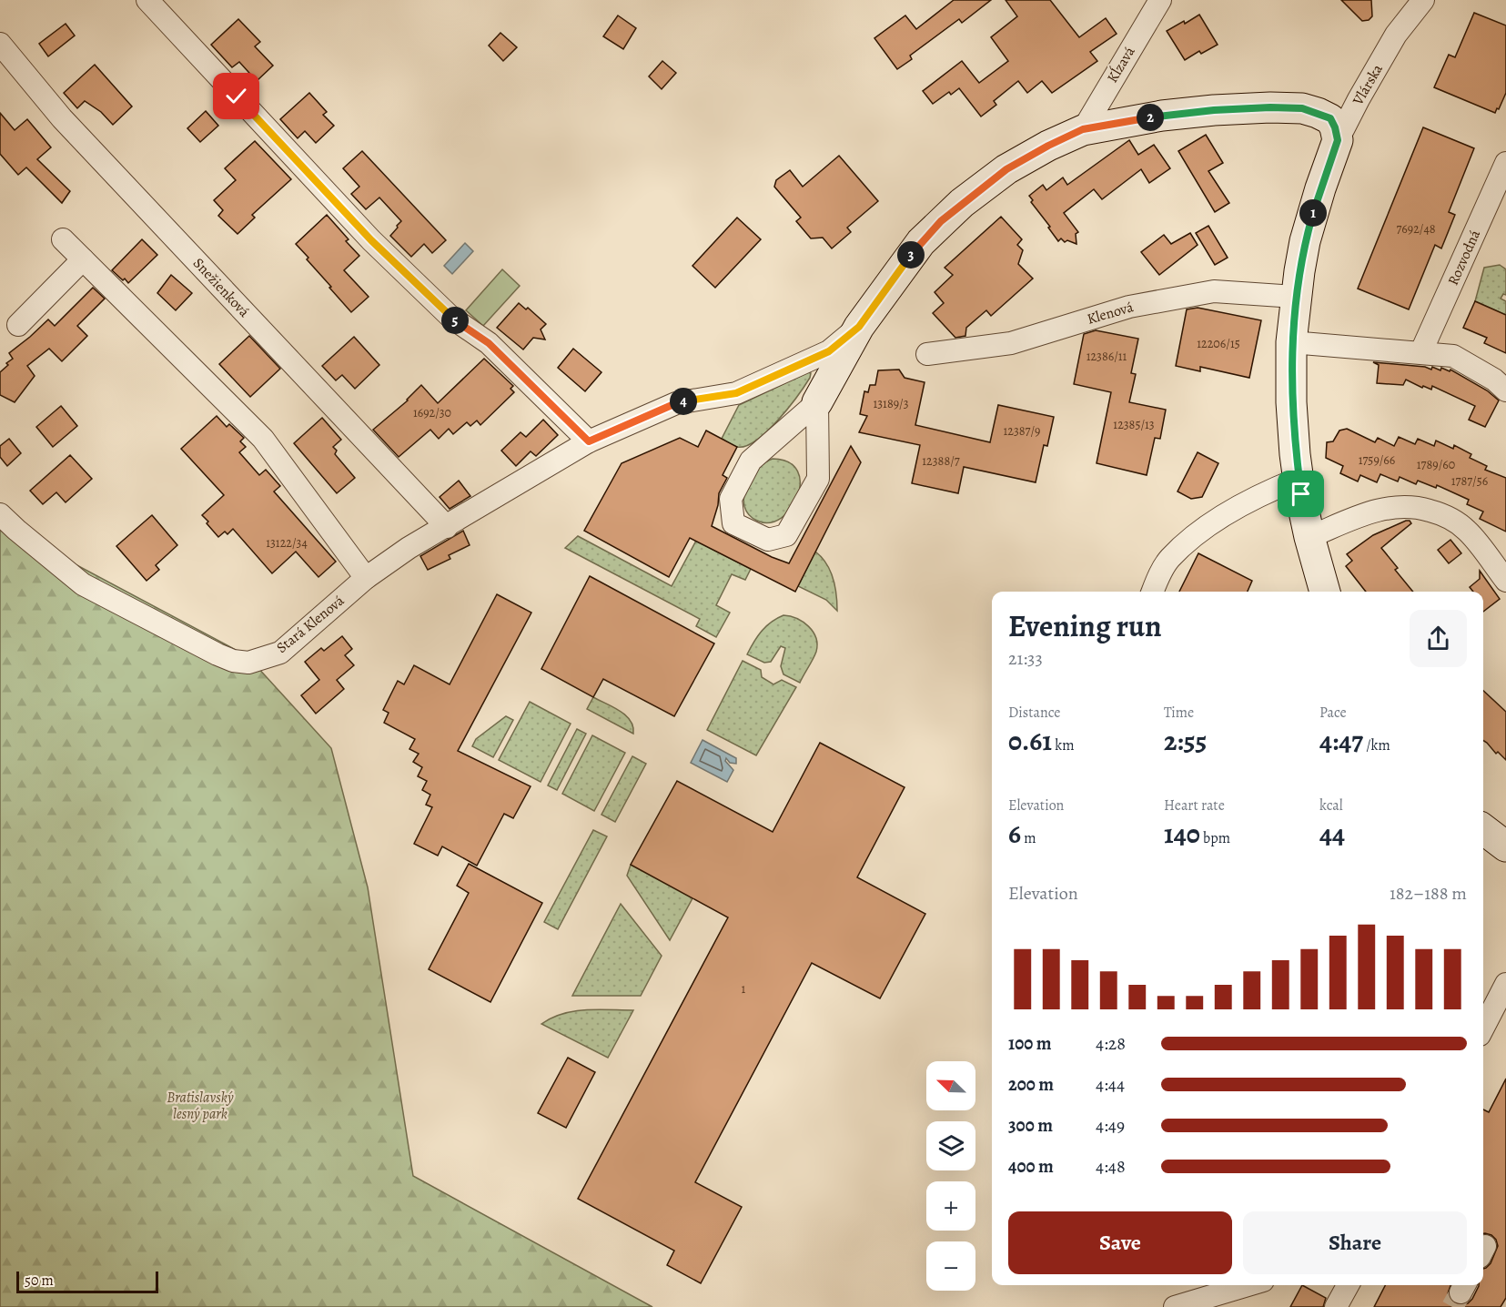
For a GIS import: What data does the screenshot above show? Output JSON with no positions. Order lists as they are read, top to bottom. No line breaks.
{"streets":{"street":["Kĺzavá","Vlárska","Rozvodná","Snežienková","Klenová","Stará Klenová"]},"crossings":[["Kĺzavá","Stará Klenová"],["Vlárska","Klenová"],["Vlárska","Stará Klenová"],["Snežienková","Stará Klenová"]],"parks":["Bratislavský lesný park"],"house_numbers":["7692/48","12206/15","12386/11","13189/3","1692/30","12385/13","12387/9","1759/66","12388/7","1789/60","1787/56","13122/34","1"],"scale_bar":"50 m","north":"top left","page":{"pins":["2","1","3","5","4"],"heading":["Evening run","21:33"],"stats":[["Distance","0.61 km"],["Time","2:55"],["Pace","4:47 /km"],["Elevation","6 m"],["Heart rate","140 bpm"],["kcal","44"]],"chart":["Elevation","182–188 m"],"list":[{"name":"100 m","note":"4:28"},{"name":"200 m","note":"4:44"},{"name":"300 m","note":"4:49"},{"name":"400 m","note":"4:48"}],"map_buttons":["+","−"],"buttons":["Save","Share"],"scale":"50 m"}}
